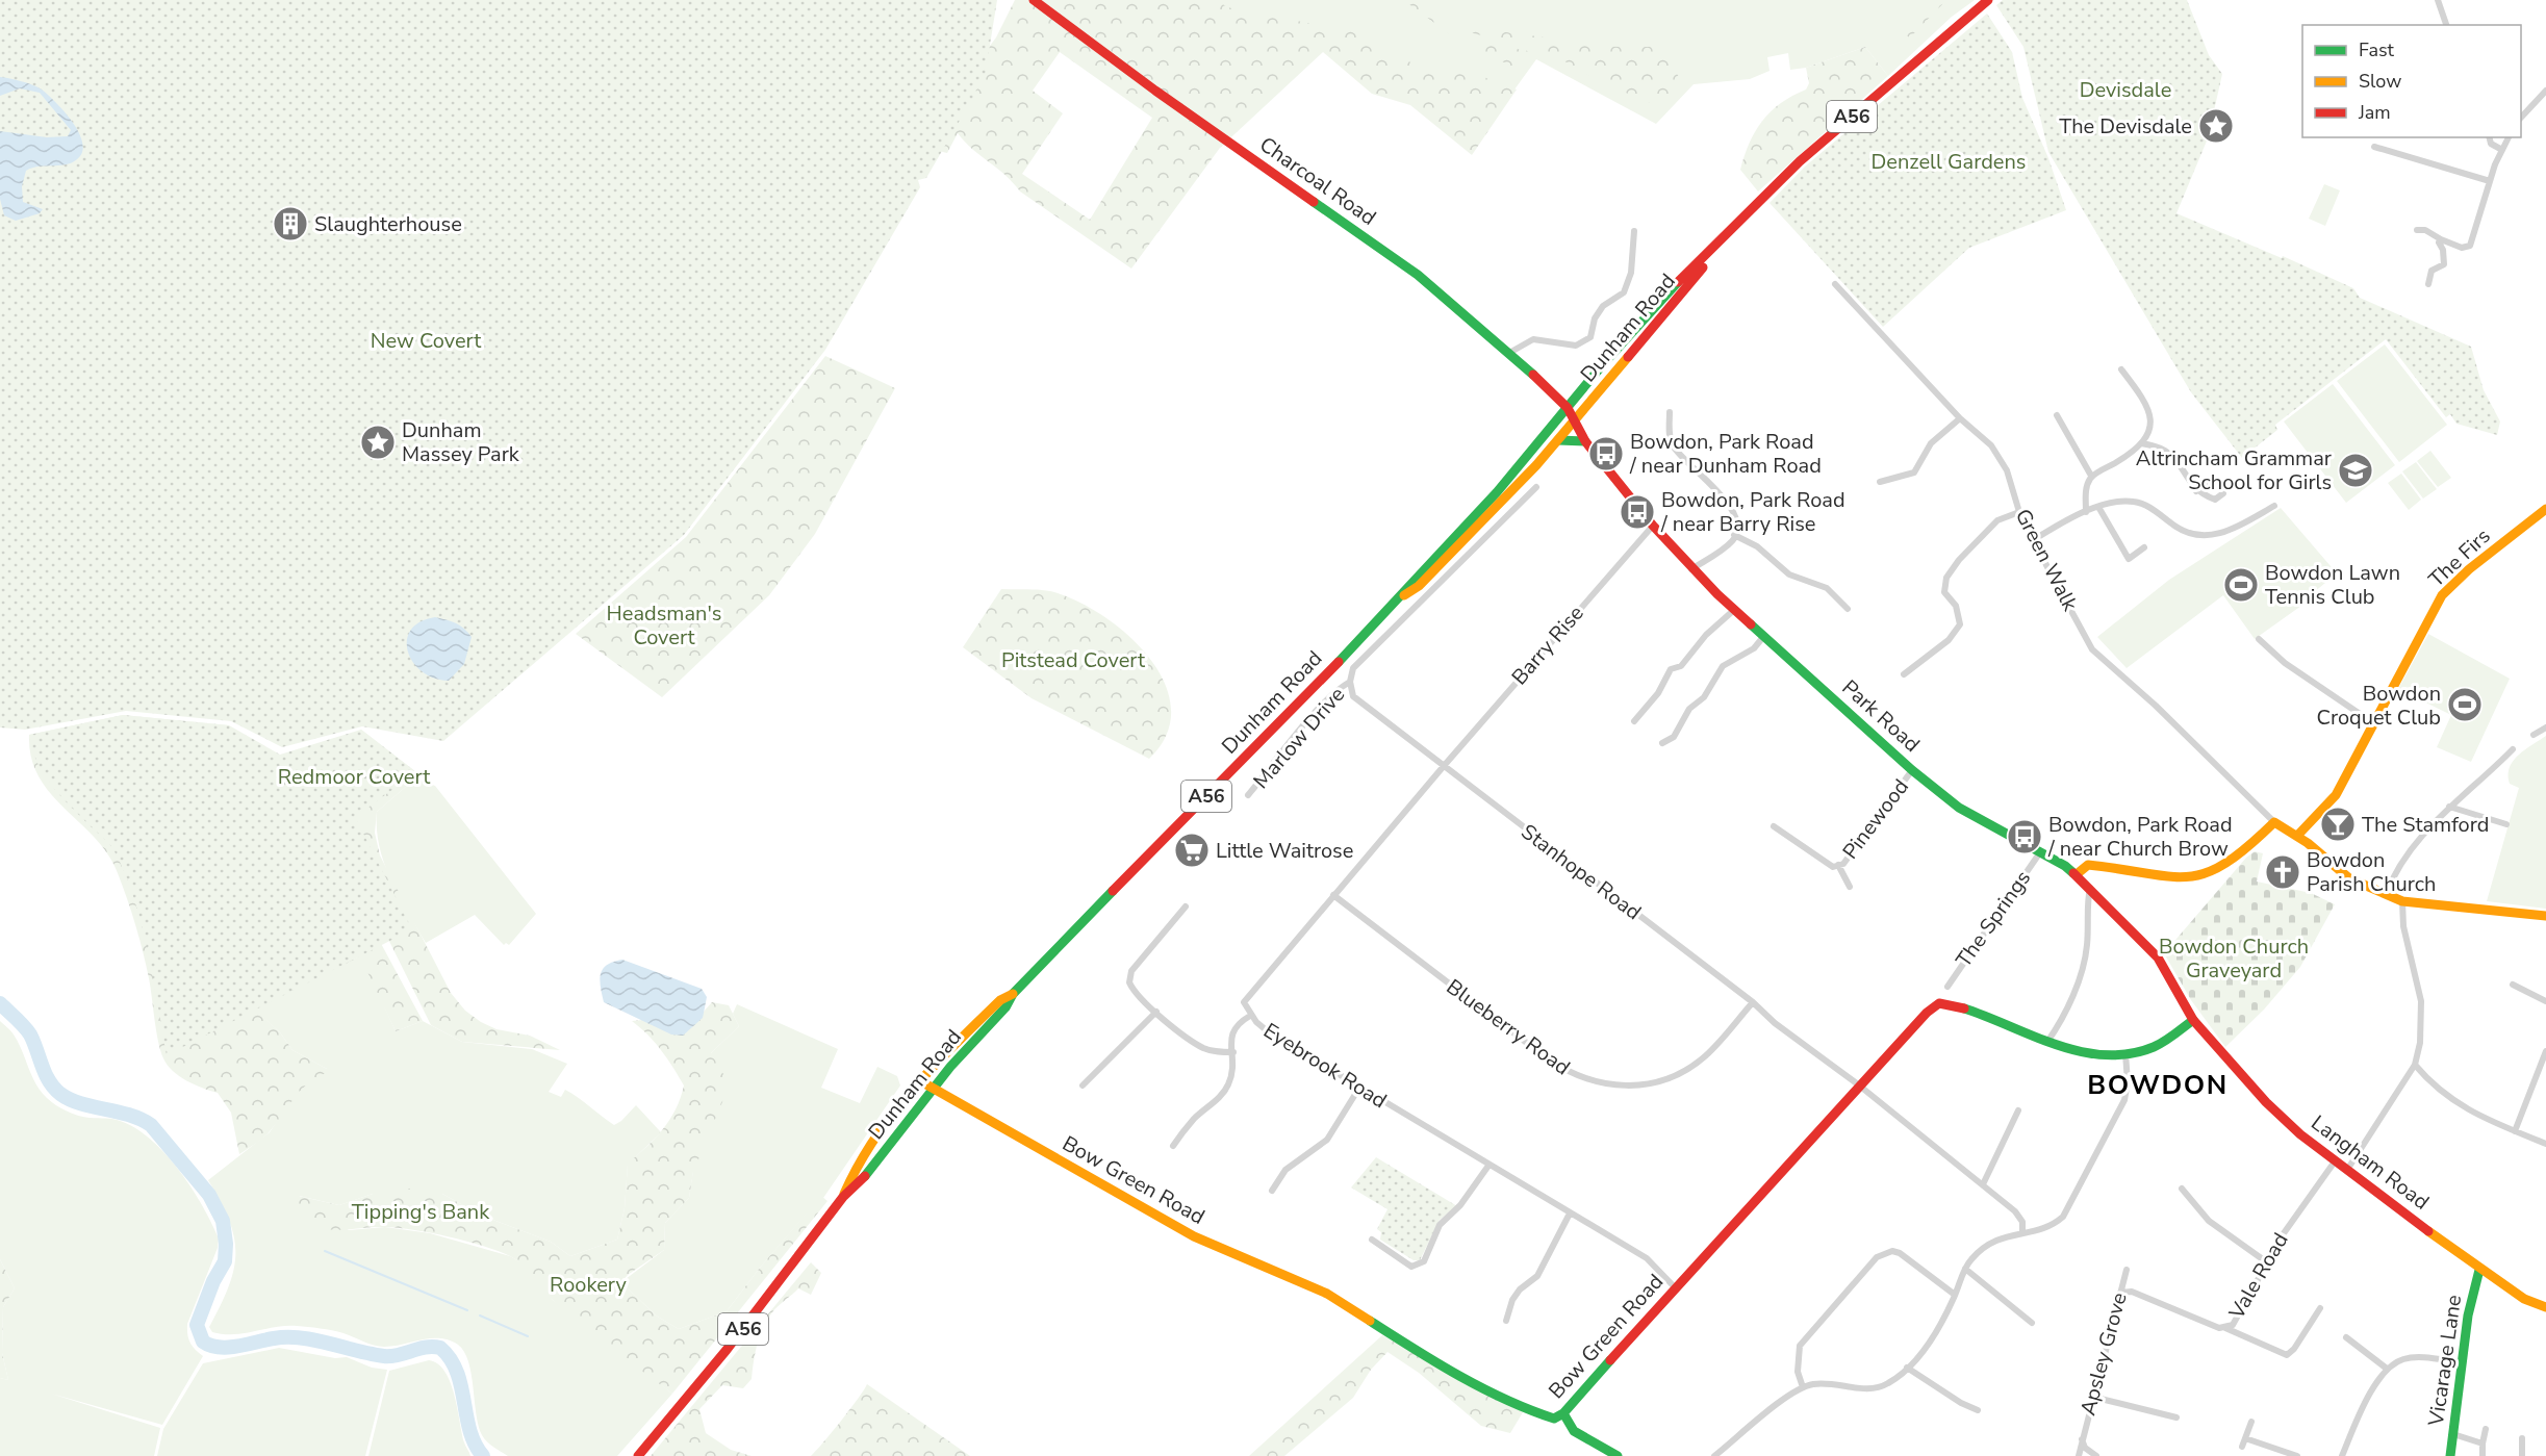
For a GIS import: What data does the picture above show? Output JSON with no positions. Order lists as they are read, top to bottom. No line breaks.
{"streets":{"main road":["A56","Charcoal Road","Dunham Road","The Firs","Park Road","Langham Road","Bow Green Road","Vicarage Lane"],"street":["Green Walk","Barry Rise","Marlow Drive","Pinewood","Stanhope Road","The Springs","Blueberry Road","Eyebrook Road","Vale Road","Apsley Grove"]},"crossings":[["Charcoal Road","Dunham Road"],["Charcoal Road","Park Road"],["Dunham Road","Park Road"],["Dunham Road","Bow Green Road"],["Barry Rise","Park Road"],["Barry Rise","Stanhope Road"],["Barry Rise","Eyebrook Road"],["Park Road","Pinewood"],["Park Road","The Springs"],["Park Road","Langham Road"],["Park Road","Bow Green Road"],["Marlow Drive","Stanhope Road"],["Stanhope Road","Blueberry Road"],["Stanhope Road","Eyebrook Road"],["Stanhope Road","Bow Green Road"],["Blueberry Road","Eyebrook Road"],["Eyebrook Road","Bow Green Road"],["Langham Road","Bow Green Road"],["Langham Road","Vale Road"],["Langham Road","Vicarage Lane"],["Vale Road","Apsley Grove"]],"districts":["BOWDON"],"parks":["Devisdale","Denzell Gardens","New Covert","Headsman's Covert","Pitstead Covert","Redmoor Covert","Bowdon Church Graveyard","Tipping's Bank","Rookery"],"places":{"place":["The Devisdale","Dunham Massey Park"],"building":["Slaughterhouse"],"bus stop":["Bowdon, Park Road / near Dunham Road","Bowdon, Park Road / near Barry Rise","Bowdon, Park Road / near Church Brow"],"school or university":["Altrincham Grammar School for Girls"],"sports":["Bowdon Lawn Tennis Club","Bowdon Croquet Club"],"bar":["The Stamford"],"supermarket":["Little Waitrose"],"church":["Bowdon Parish Church"]},"legend":["Fast","Slow","Jam"]}
